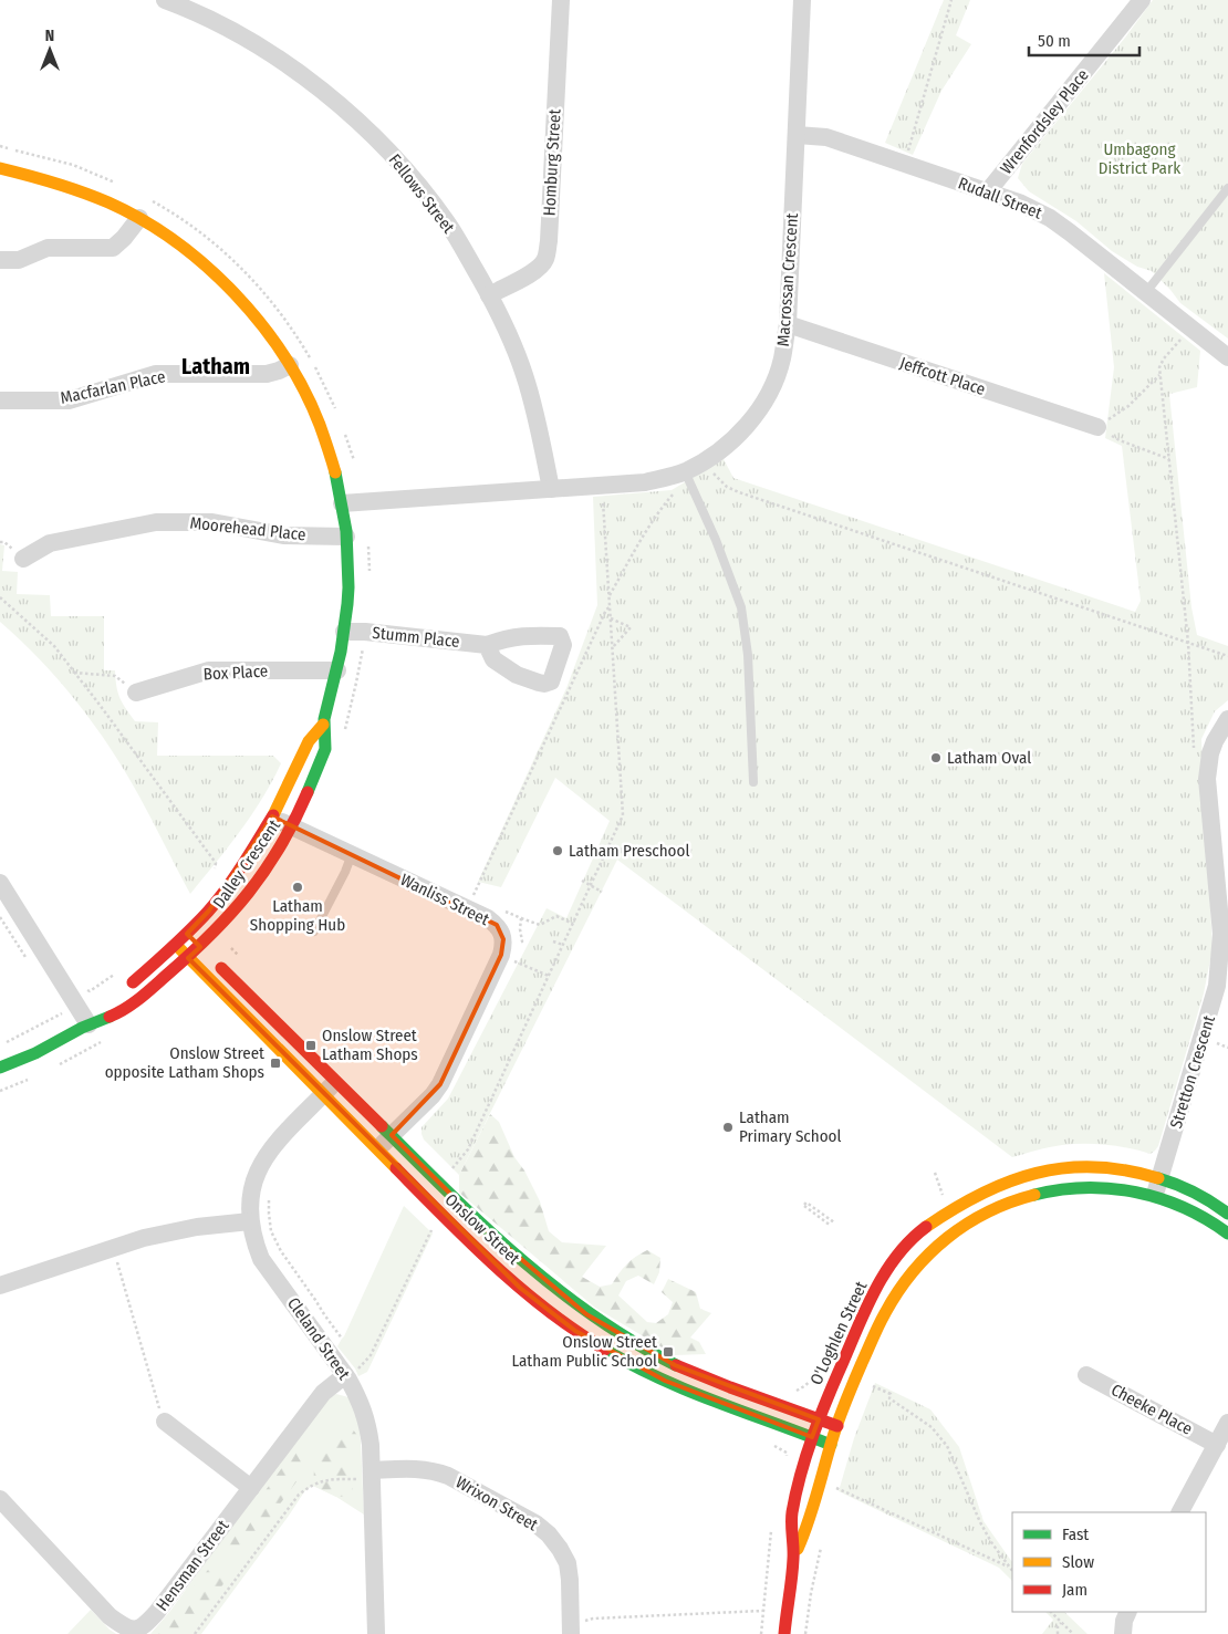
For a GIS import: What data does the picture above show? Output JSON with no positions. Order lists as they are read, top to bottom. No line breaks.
{"streets":{"street":["Wrenfordsley Place","Homburg Street","Fellows Street","Rudall Street","Macrossan Crescent","Jeffcott Place","Macfarlan Place","Moorehead Place","Stumm Place","Box Place","Dalley Crescent","Wanliss Street","Stretton Crescent","Onslow Street","O'Loghlen Street","Cleland Street","Cheeke Place","Wrixon Street","Hensman Street"]},"crossings":[["Wrenfordsley Place","Rudall Street"],["Homburg Street","Fellows Street"],["Fellows Street","Macrossan Crescent"],["Rudall Street","Macrossan Crescent"],["Macrossan Crescent","Jeffcott Place"],["Macrossan Crescent","Dalley Crescent"],["Macfarlan Place","Dalley Crescent"],["Moorehead Place","Dalley Crescent"],["Stumm Place","Dalley Crescent"],["Box Place","Dalley Crescent"],["Dalley Crescent","Wanliss Street"],["Dalley Crescent","Onslow Street"],["Wanliss Street","Onslow Street"],["Stretton Crescent","O'Loghlen Street"],["Onslow Street","O'Loghlen Street"],["Onslow Street","Cleland Street"],["Cleland Street","Wrixon Street"],["Cleland Street","Hensman Street"]],"districts":["Latham"],"parks":["Umbagong District Park"],"places":{"other":["Latham Oval","Latham Preschool","Latham Shopping Hub","Latham Primary School"],"transit":["Onslow Street Latham Shops","Onslow Street opposite Latham Shops","Onslow Street Latham Public School"]},"legend":["Fast","Slow","Jam"],"scale_bar":"50 m","north":"top"}
